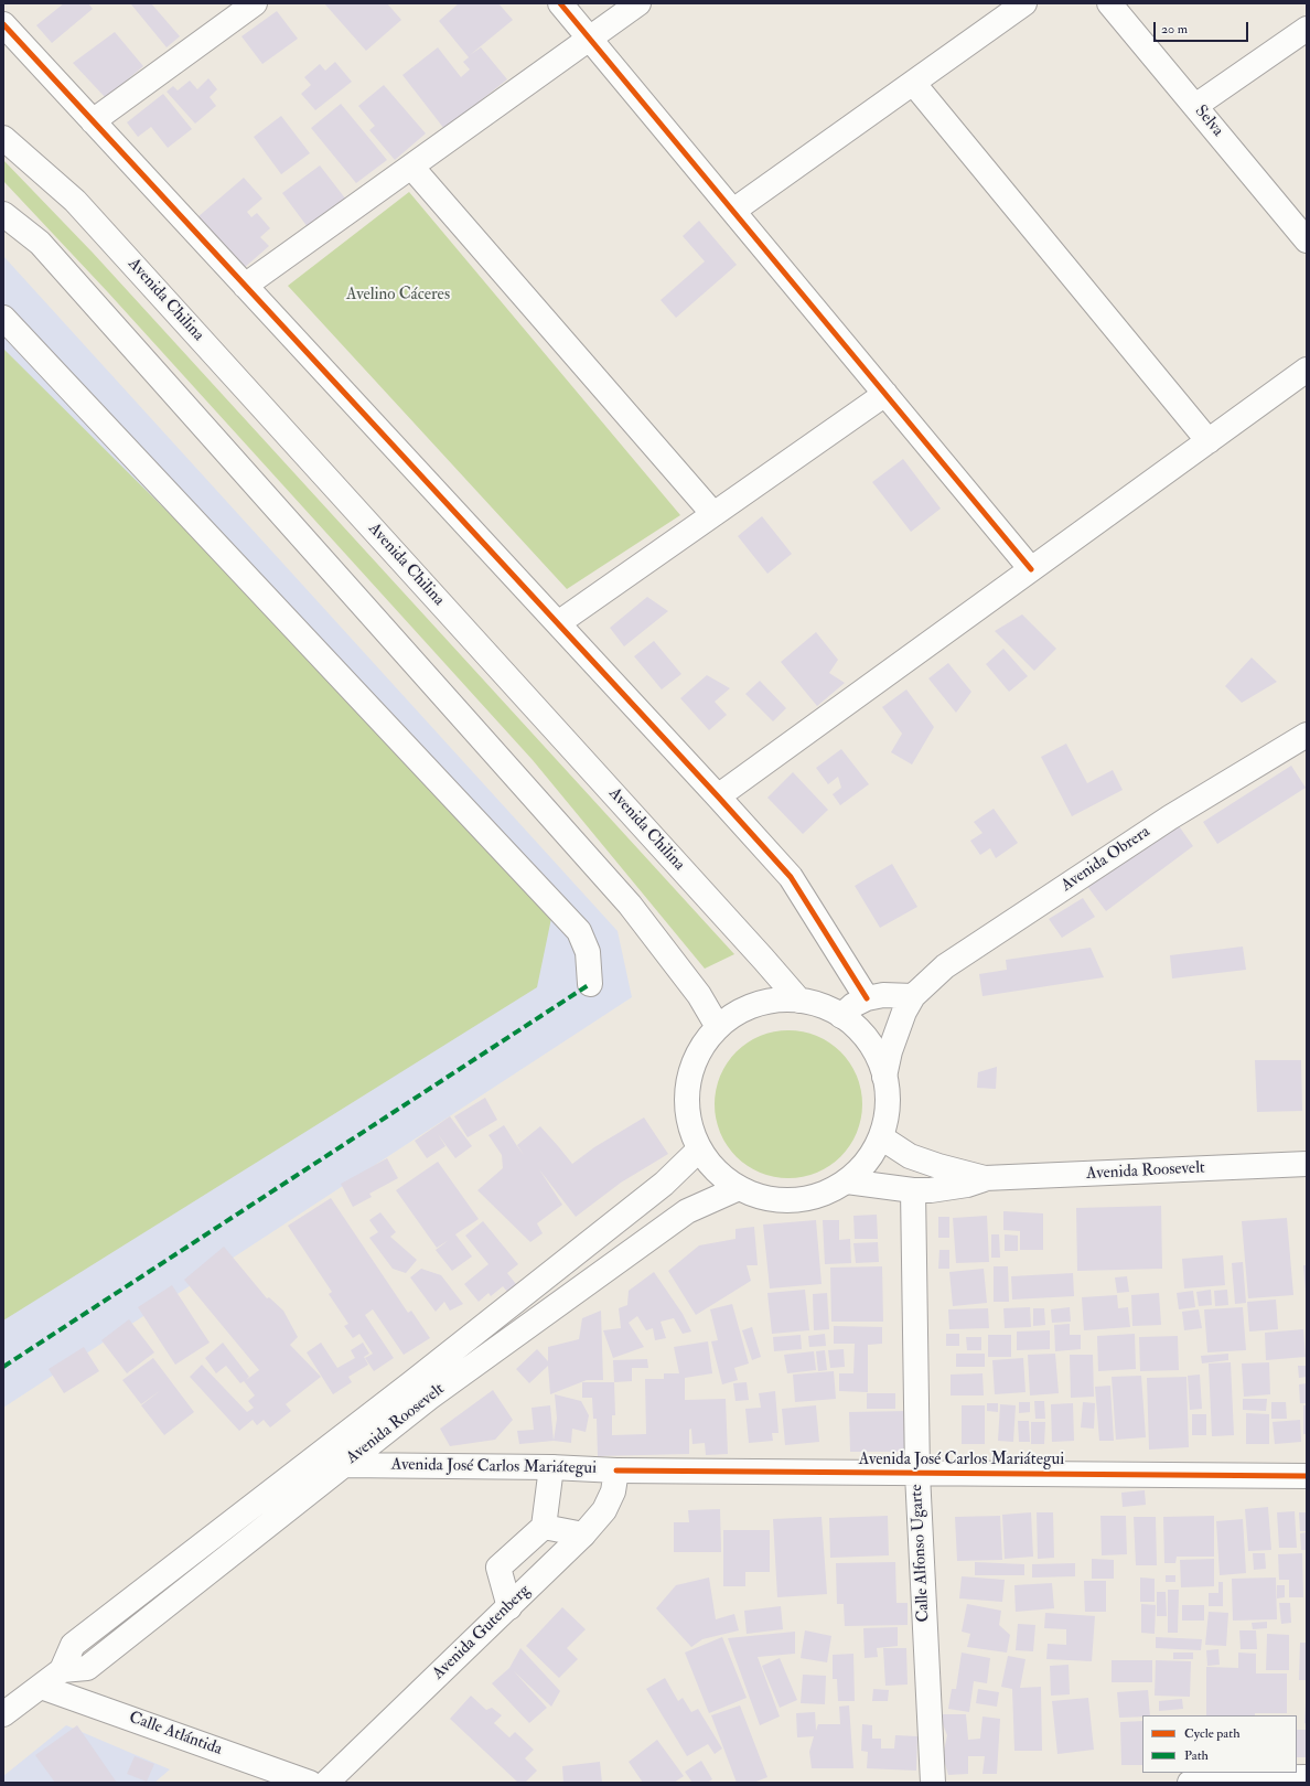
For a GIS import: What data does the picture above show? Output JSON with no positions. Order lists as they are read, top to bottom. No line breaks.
{"streets":{"street":["Selva","Avenida Chilina","Avenida Obrera","Avenida Roosevelt","Avenida José Carlos Mariátegui","Calle Alfonso Ugarte","Avenida Gutenberg","Calle Atlántida"]},"crossings":[["Avenida Roosevelt","Avenida José Carlos Mariátegui"],["Avenida Roosevelt","Calle Alfonso Ugarte"],["Avenida Roosevelt","Calle Atlántida"],["Avenida José Carlos Mariátegui","Calle Alfonso Ugarte"],["Avenida José Carlos Mariátegui","Avenida Gutenberg"]],"parks":["Avelino Cáceres"],"legend":["Cycle path","Path"],"scale_bar":"20 m"}
